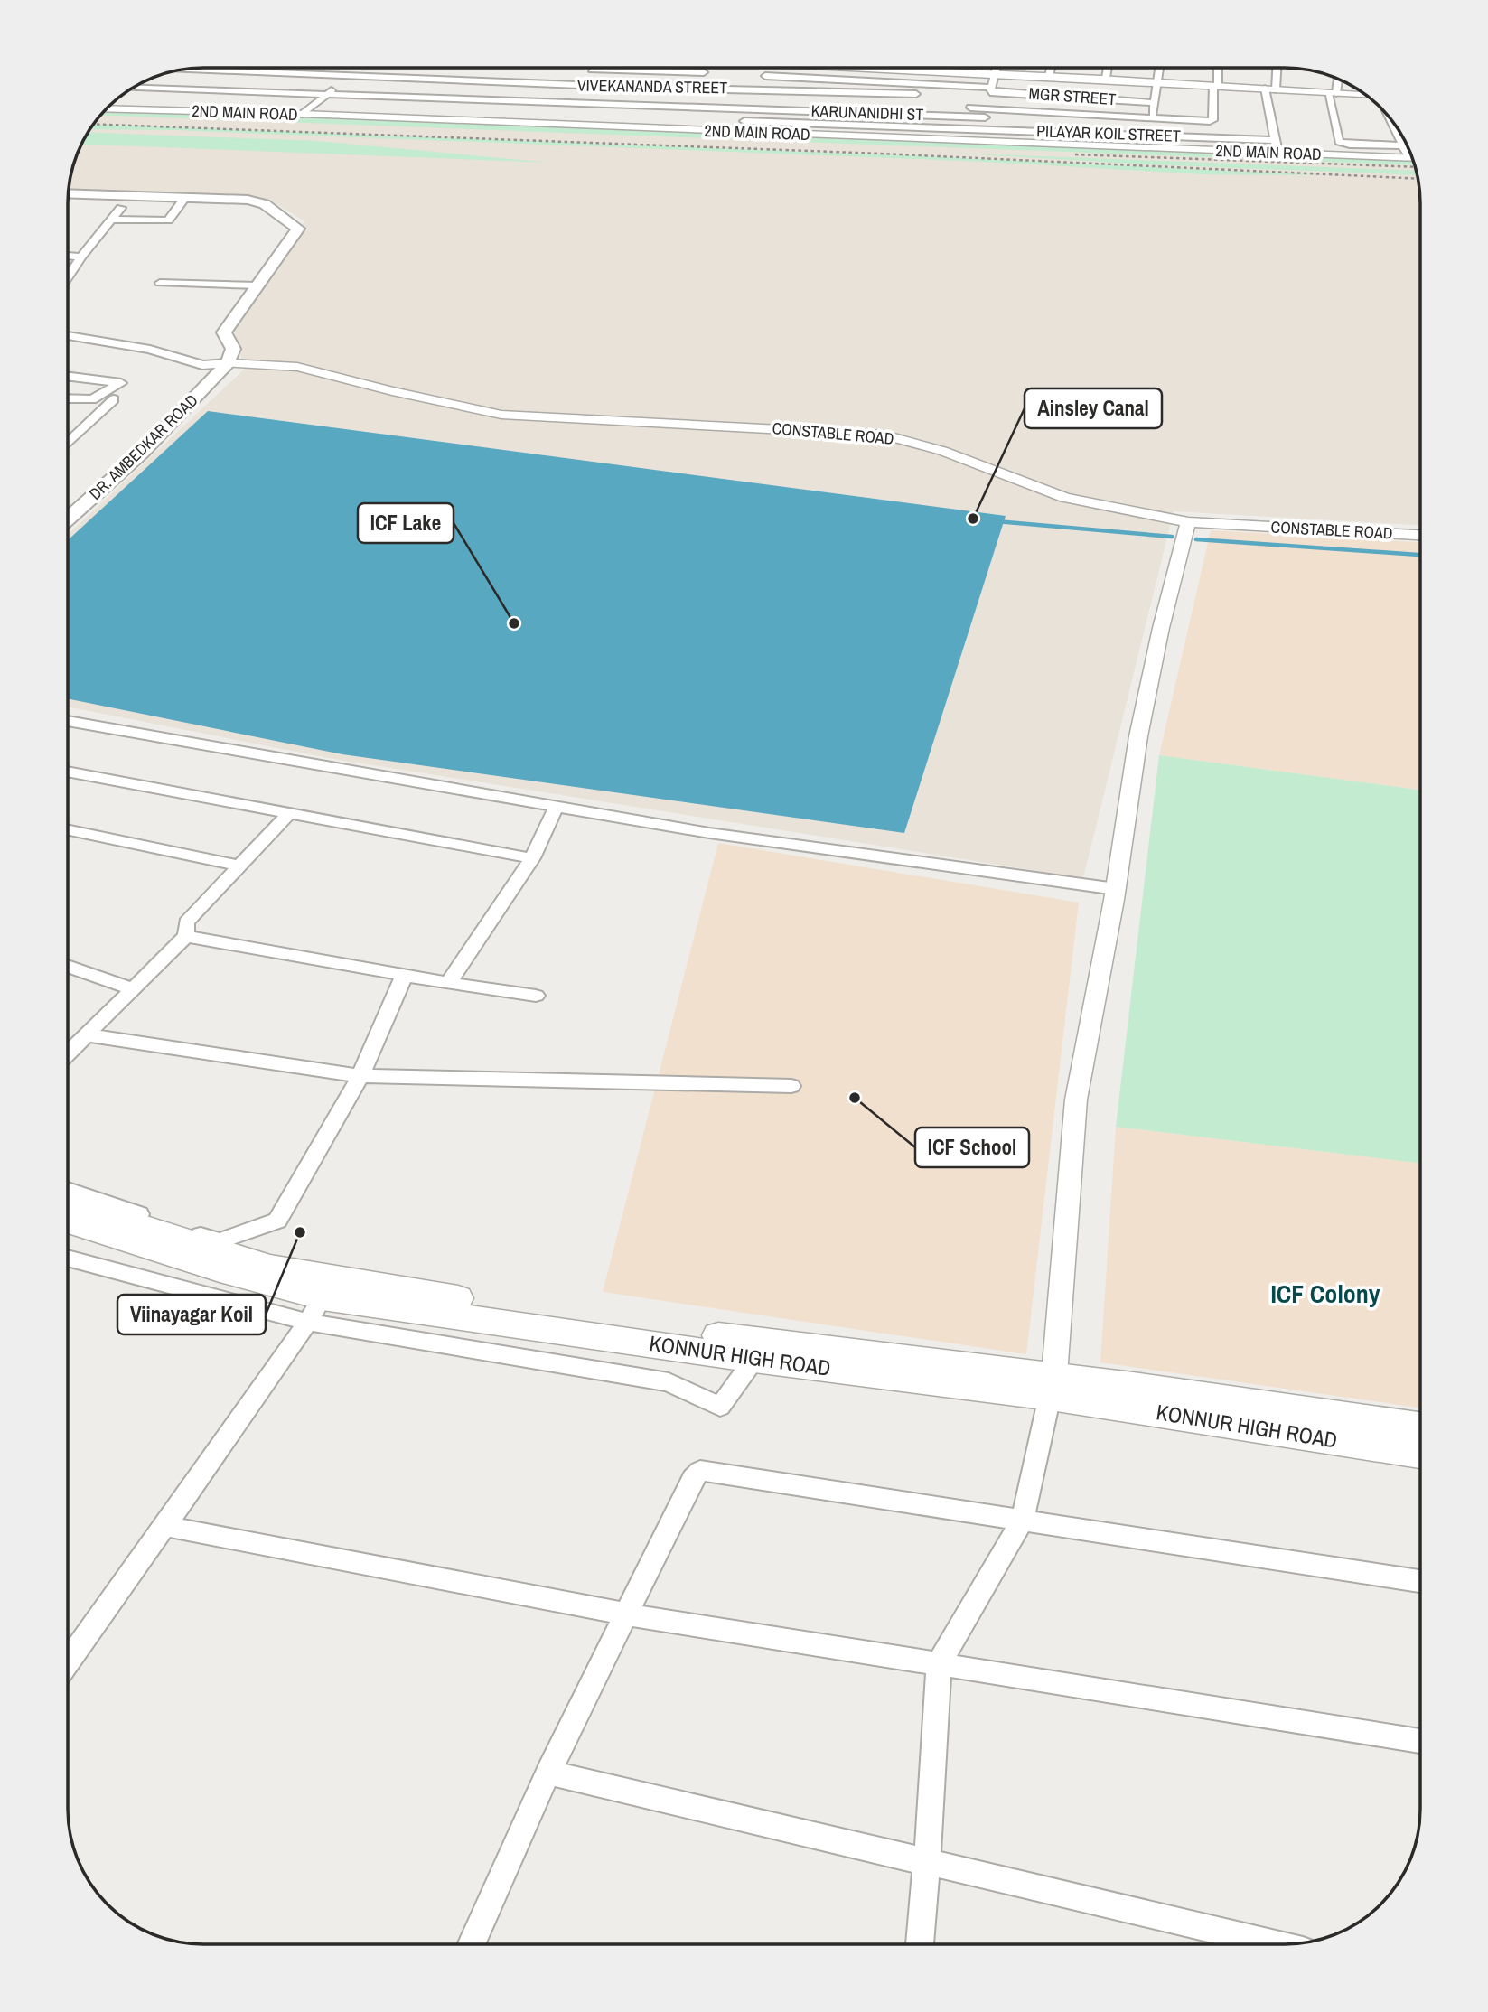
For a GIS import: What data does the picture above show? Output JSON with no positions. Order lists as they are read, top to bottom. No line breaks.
{"streets":{"main road":["DR. AMBEDKAR ROAD","KONNUR HIGH ROAD"],"street":["VIVEKANANDA STREET","MGR STREET","2ND MAIN ROAD","KARUNANIDHI ST","PILAYAR KOIL STREET","CONSTABLE ROAD"]},"crossings":[["CONSTABLE ROAD","DR. AMBEDKAR ROAD"]],"districts":["ICF Colony"],"places":["Ainsley Canal","ICF Lake","ICF School","Viinayagar Koil"]}
